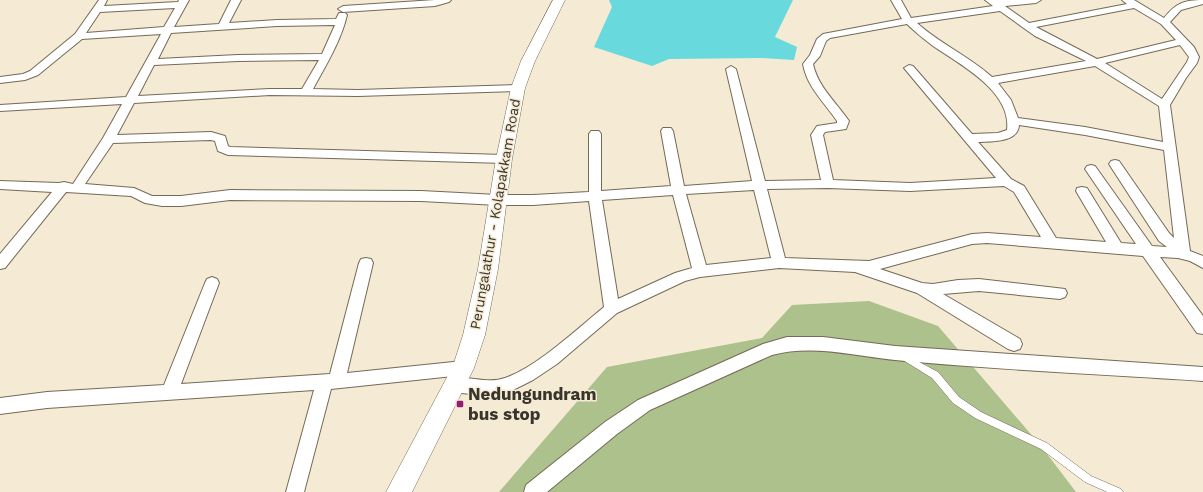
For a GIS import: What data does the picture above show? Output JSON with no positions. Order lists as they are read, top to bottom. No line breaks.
{"streets":{"main road":["Perungalathur - Kolapakkam Road"]},"places":{"transit":["Nedungundram bus stop"]}}
